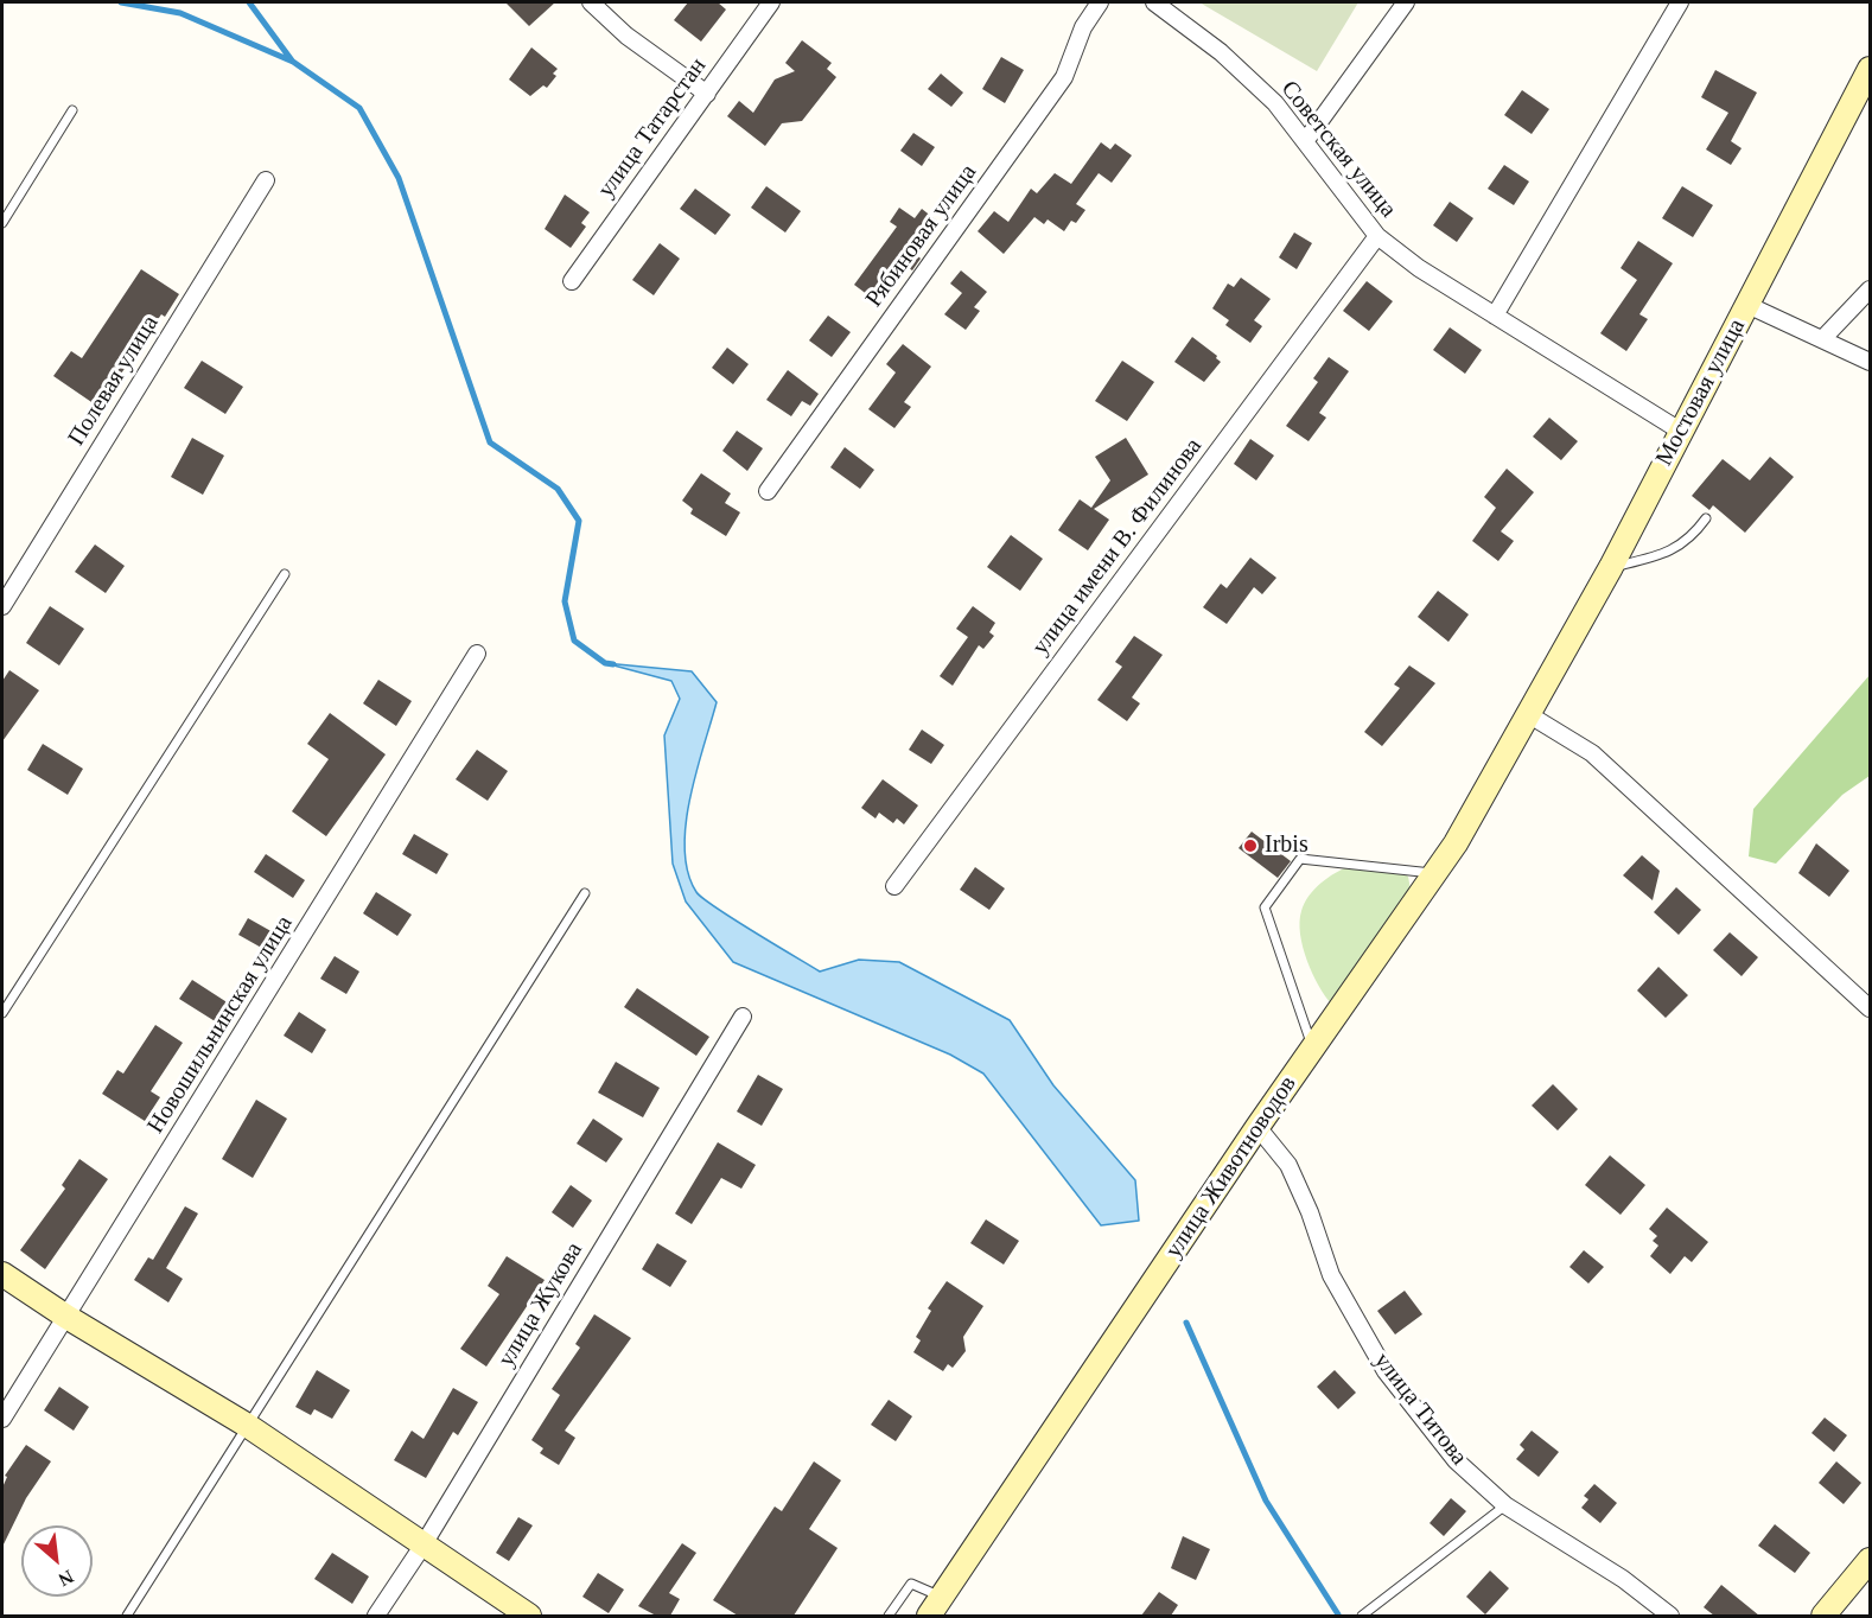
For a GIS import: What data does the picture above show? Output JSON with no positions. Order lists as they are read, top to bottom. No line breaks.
{"streets":{"main road":["Мостовая улица","улица Животноводов"],"street":["улица Татарстан","Советская улица","Рябиновая улица","Полевая улица","улица имени В. Филинова","Новошильнинская улица","улица Жукова","улица Титова"]},"crossings":[["Советская улица","Мостовая улица"],["Советская улица","улица имени В. Филинова"],["Мостовая улица","улица Животноводов"],["улица Животноводов","улица Титова"]],"places":["Irbis"],"north":"bottom right"}
